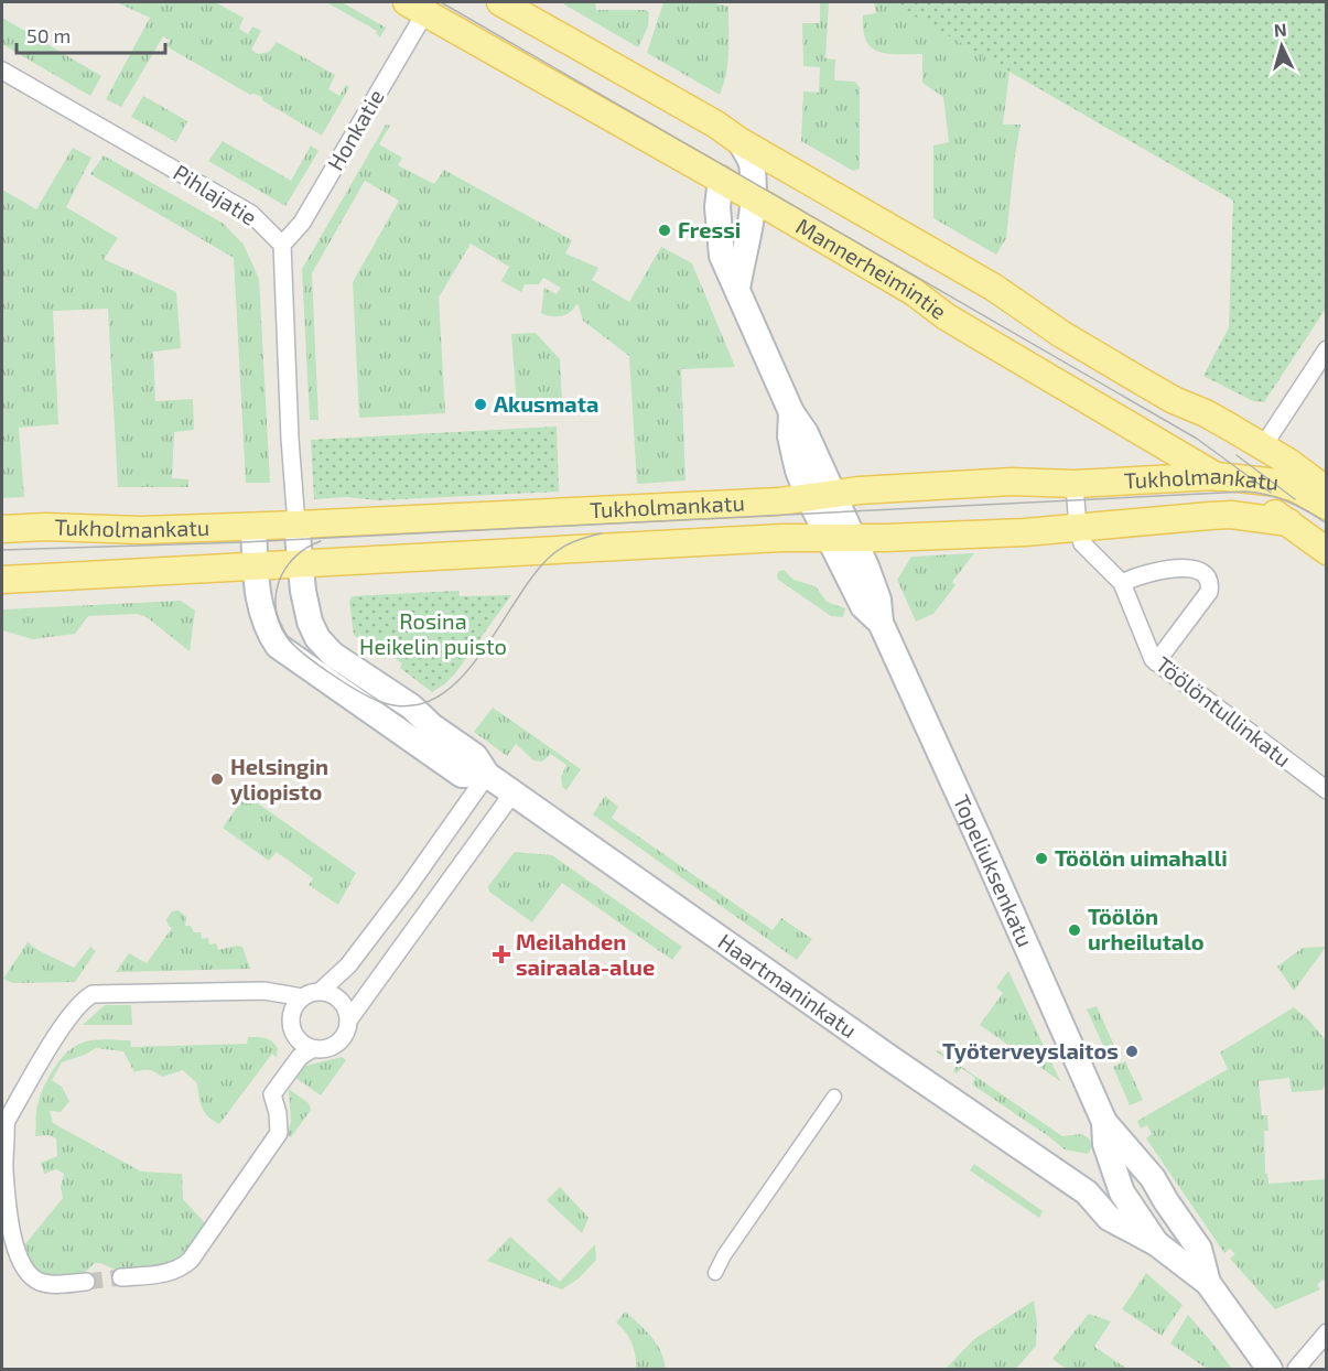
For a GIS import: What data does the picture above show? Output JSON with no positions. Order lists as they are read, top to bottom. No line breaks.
{"streets":{"main road":["Mannerheimintie","Tukholmankatu","Topeliuksenkatu","Haartmaninkatu"],"street":["Honkatie","Pihlajatie","Töölöntullinkatu"]},"crossings":[["Honkatie","Pihlajatie"],["Honkatie","Mannerheimintie"],["Mannerheimintie","Tukholmankatu"],["Mannerheimintie","Topeliuksenkatu"],["Tukholmankatu","Töölöntullinkatu"],["Tukholmankatu","Topeliuksenkatu"],["Tukholmankatu","Haartmaninkatu"],["Topeliuksenkatu","Haartmaninkatu"]],"parks":["Rosina Heikelin puisto"],"places":{"other":["Fressi","Akusmata","Helsingin yliopisto","Töölön uimahalli","Töölön urheilutalo","Työterveyslaitos"],"health":["Meilahden sairaala-alue"]},"scale_bar":"50 m","north":"top"}
